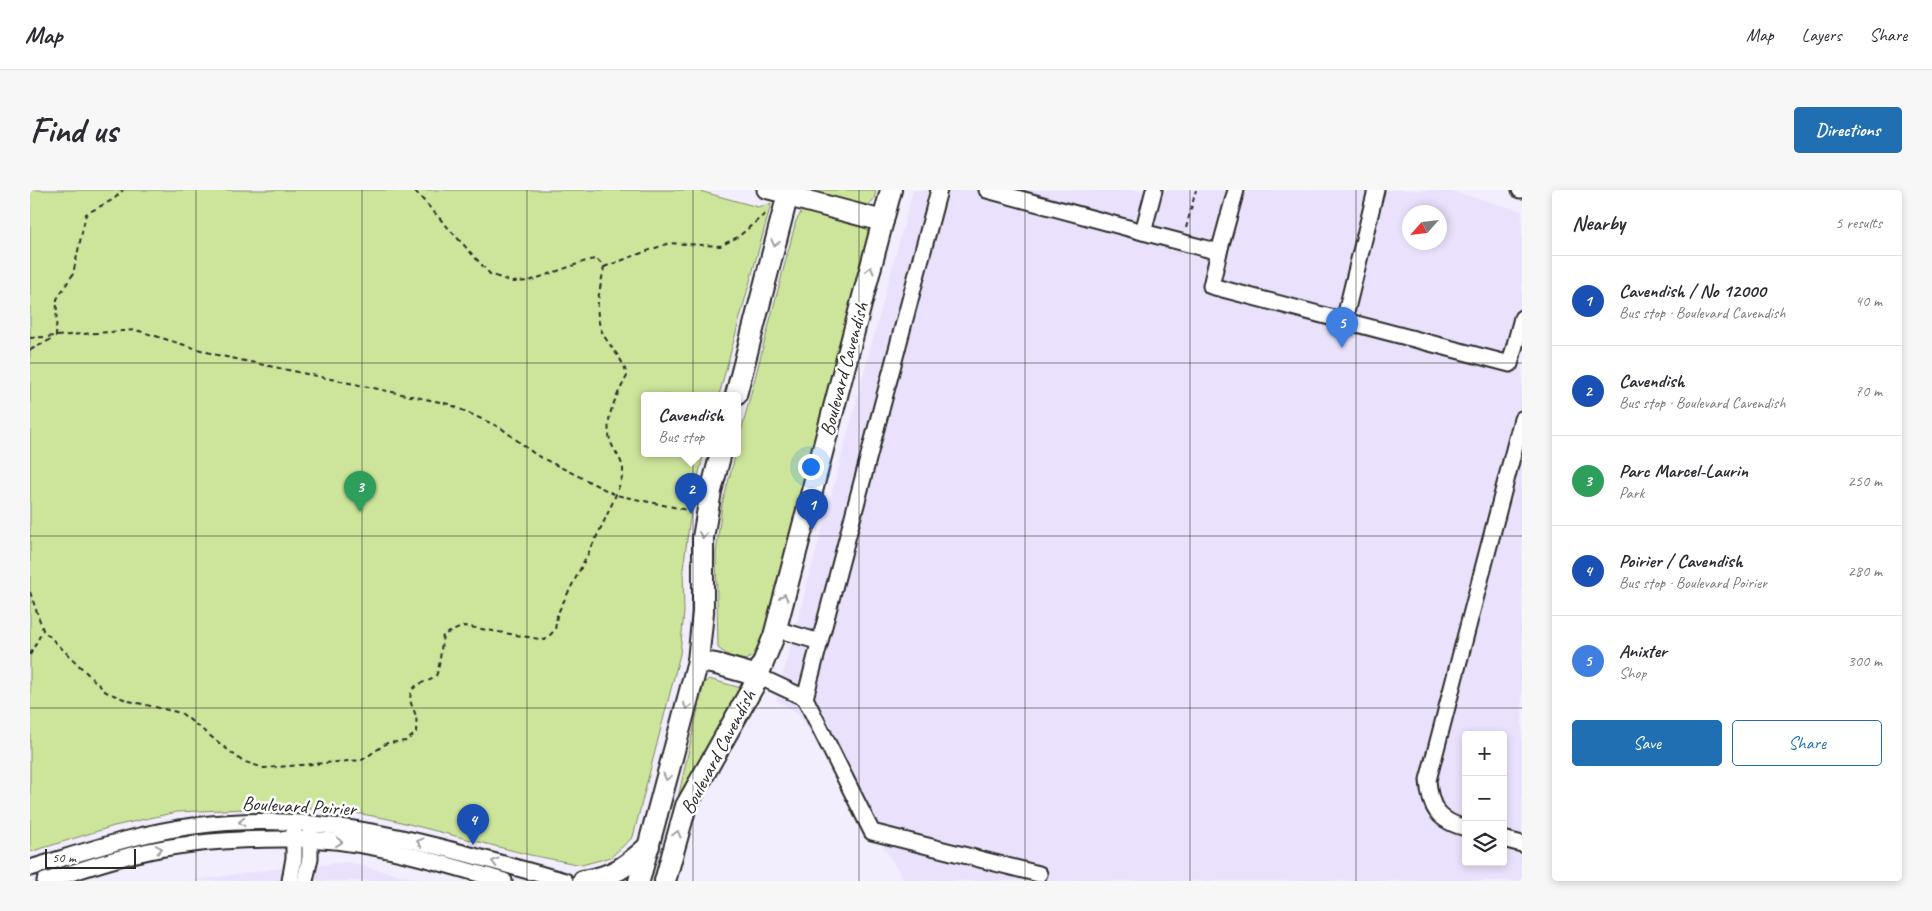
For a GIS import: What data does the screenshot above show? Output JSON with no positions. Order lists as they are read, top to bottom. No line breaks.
{"streets":{"main road":["Boulevard Cavendish"],"street":["Boulevard Poirier"]},"scale_bar":"50 m","north":"bottom left","page":{"header":"Map","nav":["Map","Layers","Share"],"buttons":["Directions",["Save","Share"]],"title":"Find us","heading":["Nearby","5 results"],"list":[{"mark":"1","name":"Cavendish / No 12000","note":"Bus stop · Boulevard Cavendish","value":"40 m"},{"mark":"2","name":"Cavendish","note":"Bus stop · Boulevard Cavendish","value":"70 m"},{"mark":"3","name":"Parc Marcel-Laurin","note":"Park","value":"250 m"},{"mark":"4","name":"Poirier / Cavendish","note":"Bus stop · Boulevard Poirier","value":"280 m"},{"mark":"5","name":"Anixter","note":"Shop","value":"300 m"}],"pins":["5","3","2","1","4"],"popup":["Cavendish","Bus stop"],"map_buttons":["+","−"],"scale":"50 m"}}
